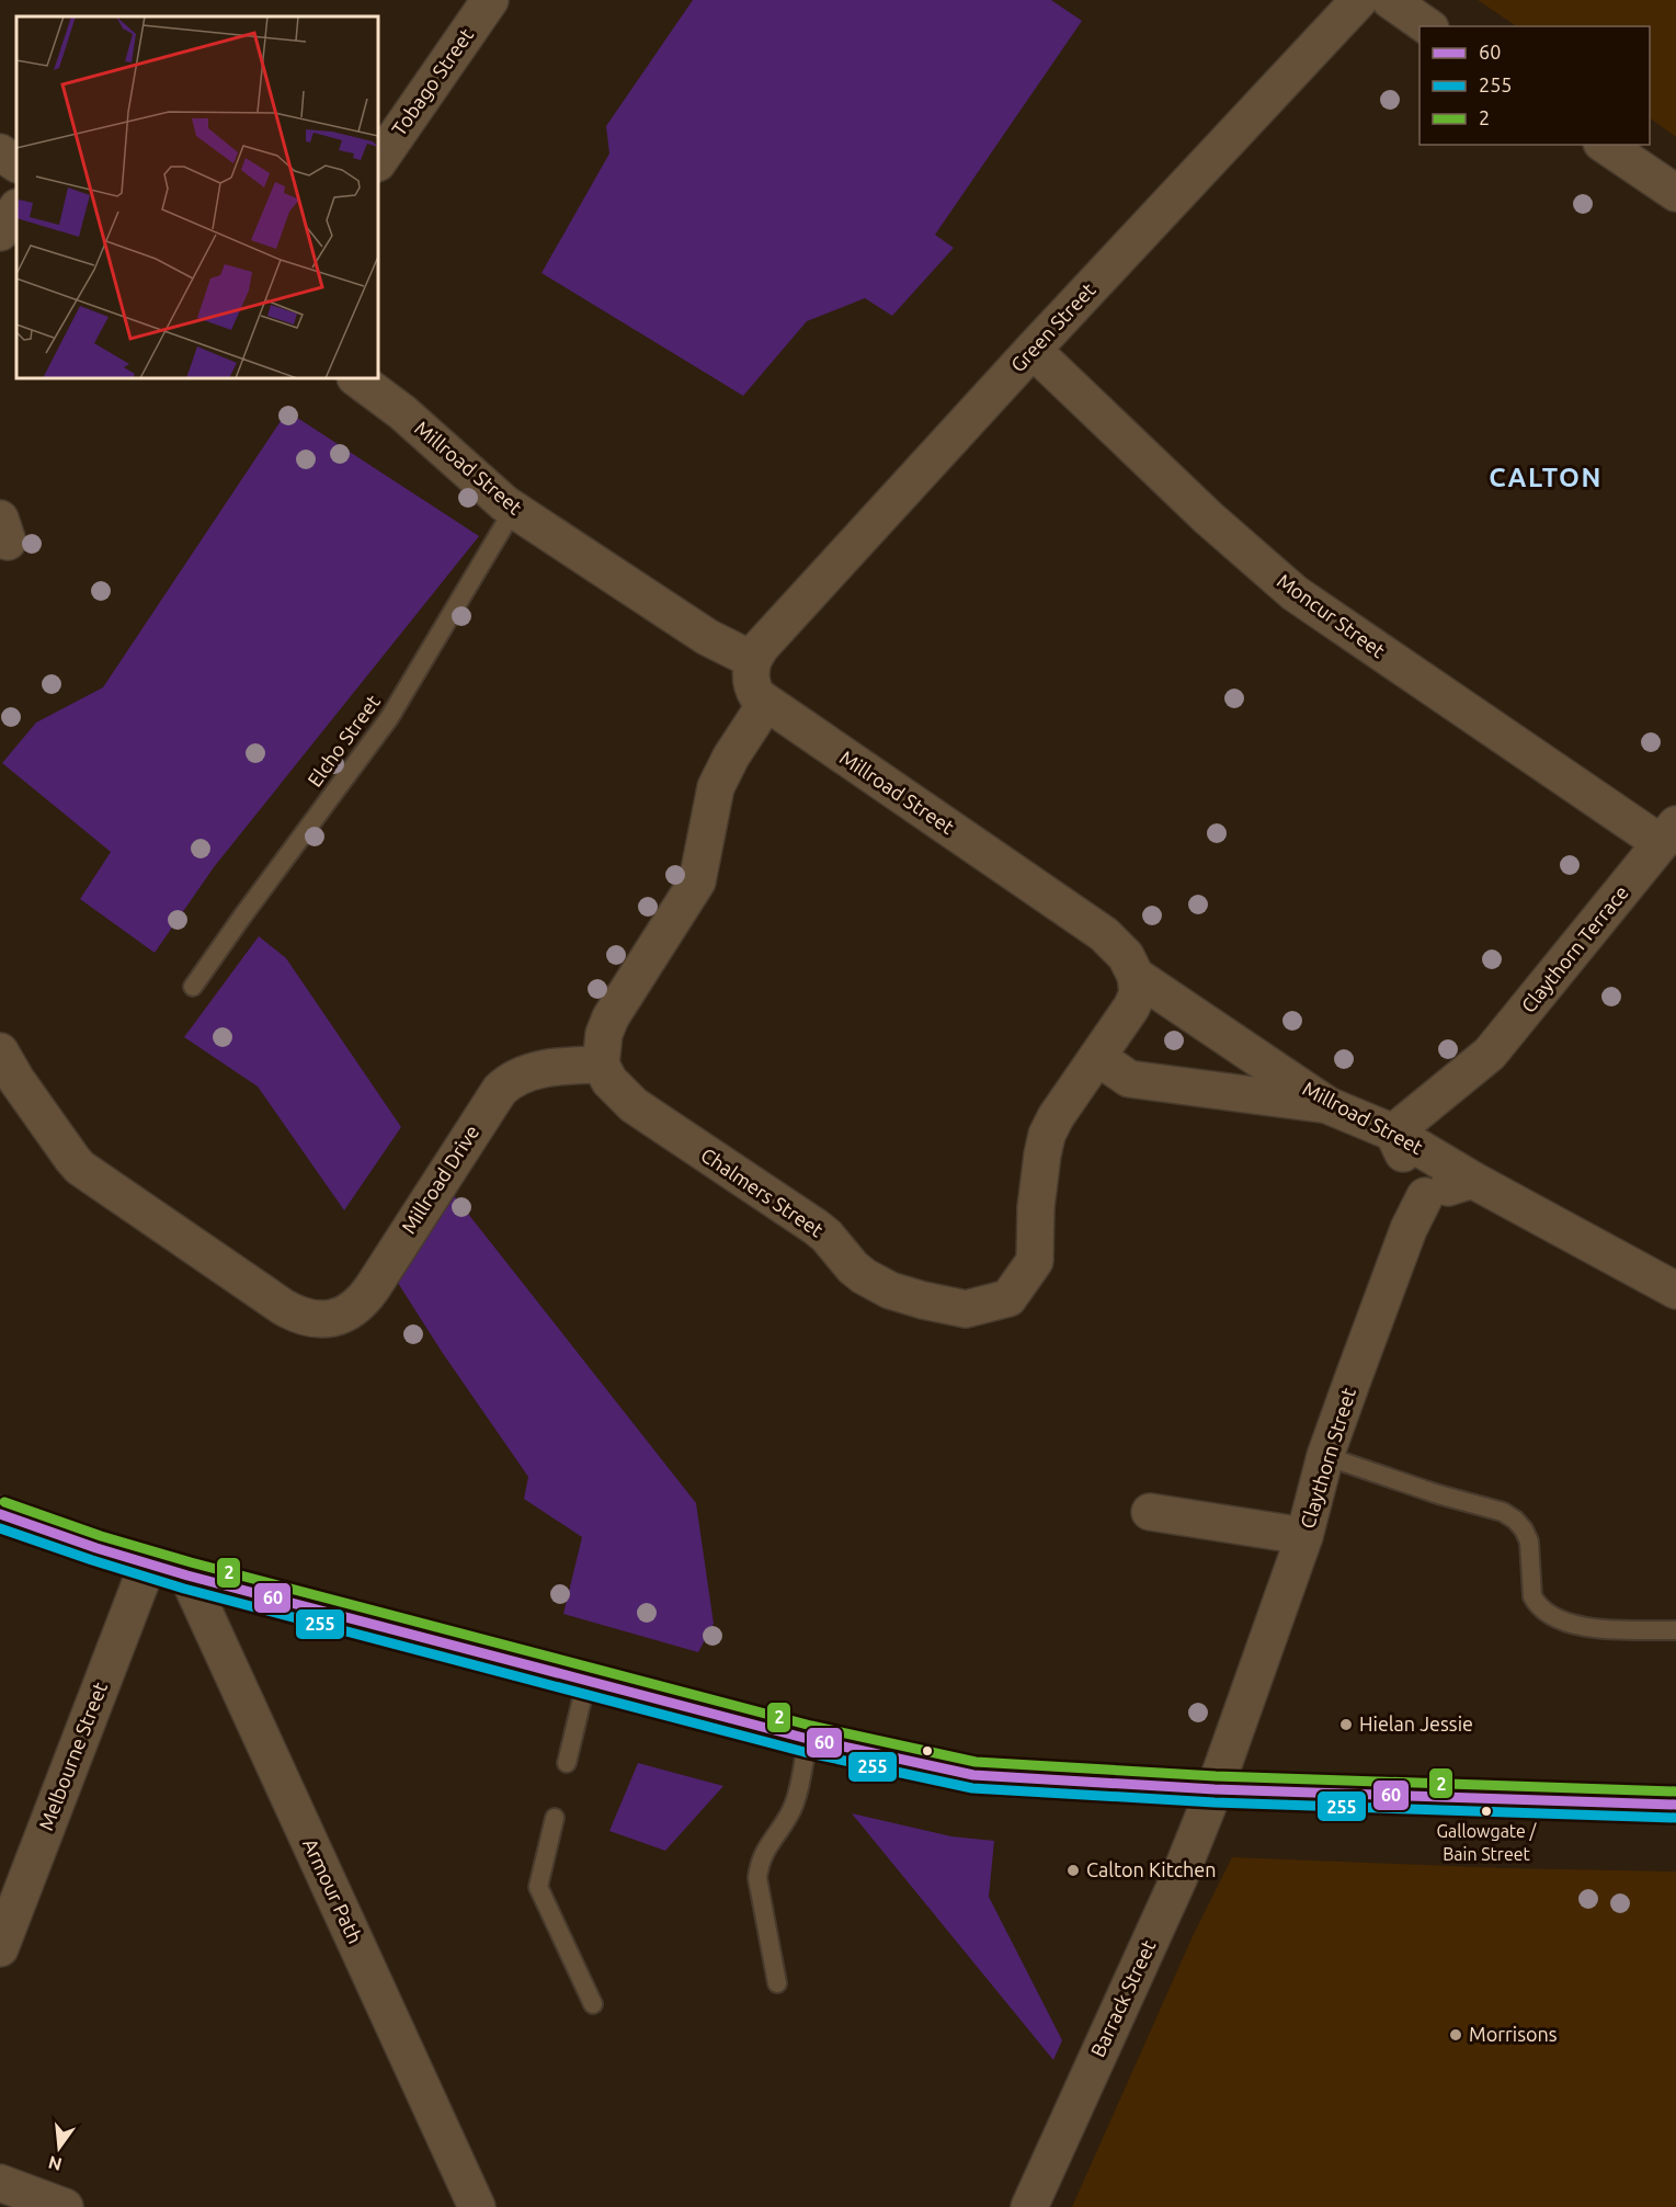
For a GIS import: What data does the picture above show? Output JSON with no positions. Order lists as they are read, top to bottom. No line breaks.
{"streets":{"street":["Tobago Street","Green Street","Millroad Street","Moncur Street","Claythorn Terrace","Millroad Drive","Chalmers Street","Claythorn Street","Melbourne Street","Armour Path","Barrack Street"],"lane":["Elcho Street"]},"crossings":[["Green Street","Millroad Street"],["Green Street","Moncur Street"],["Millroad Street","Elcho Street"],["Millroad Street","Claythorn Terrace"],["Millroad Street","Chalmers Street"],["Moncur Street","Claythorn Terrace"],["Millroad Drive","Chalmers Street"],["Claythorn Street","Barrack Street"]],"districts":["CALTON"],"places":["Hielan Jessie","Gallowgate / Bain Street","Calton Kitchen","Morrisons"],"lines":["transit line 2","transit line 60","transit line 255"],"legend":["60","255","2"],"north":"bottom"}
